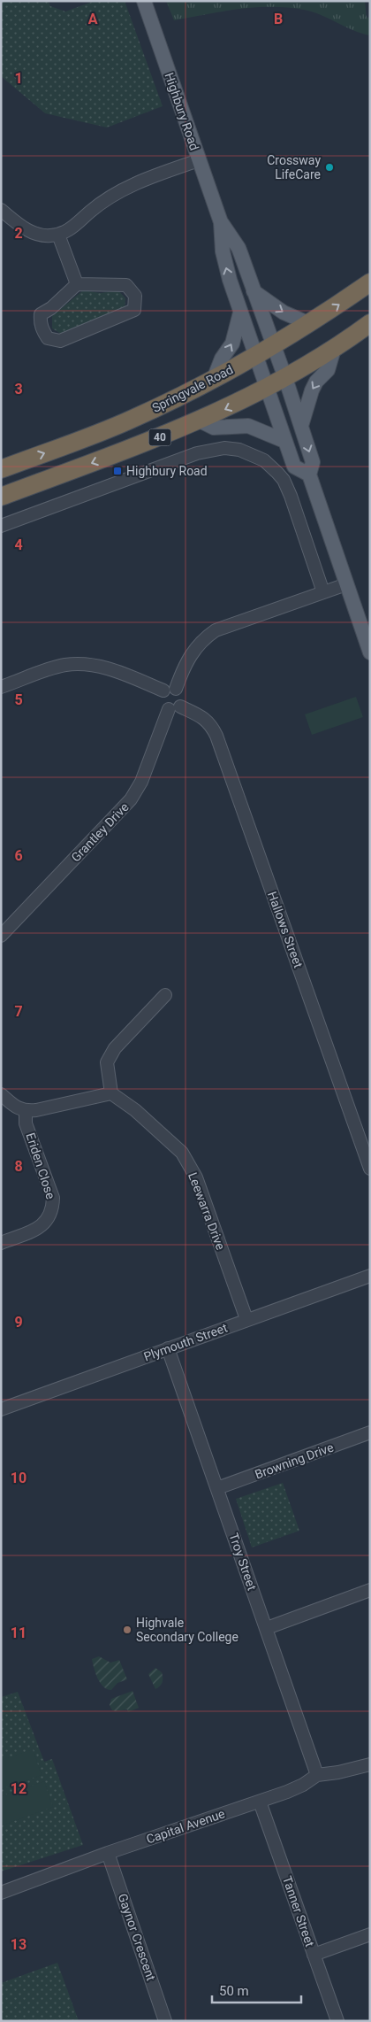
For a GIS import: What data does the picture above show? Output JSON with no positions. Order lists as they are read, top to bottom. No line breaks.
{"streets":{"highway":["Springvale Road","40"],"main road":["Highbury Road"],"street":["Grantley Drive","Hallows Street","Eriden Close","Leewarra Drive","Plymouth Street","Browning Drive","Troy Street","Capital Avenue","Tanner Street","Gaynor Crescent"]},"crossings":[["Highbury Road","Springvale Road"],["Highbury Road","40"],["Grantley Drive","Hallows Street"],["Leewarra Drive","Plymouth Street"],["Plymouth Street","Troy Street"],["Browning Drive","Troy Street"],["Troy Street","Capital Avenue"],["Capital Avenue","Tanner Street"],["Capital Avenue","Gaynor Crescent"]],"places":{"other":["Crossway LifeCare","Highvale Secondary College"],"transit":["Highbury Road"]},"scale_bar":"50 m","grid":{"columns":["A","B"],"rows":["1","2","3","4","5","6","7","8","9","10","11","12","13"]}}
